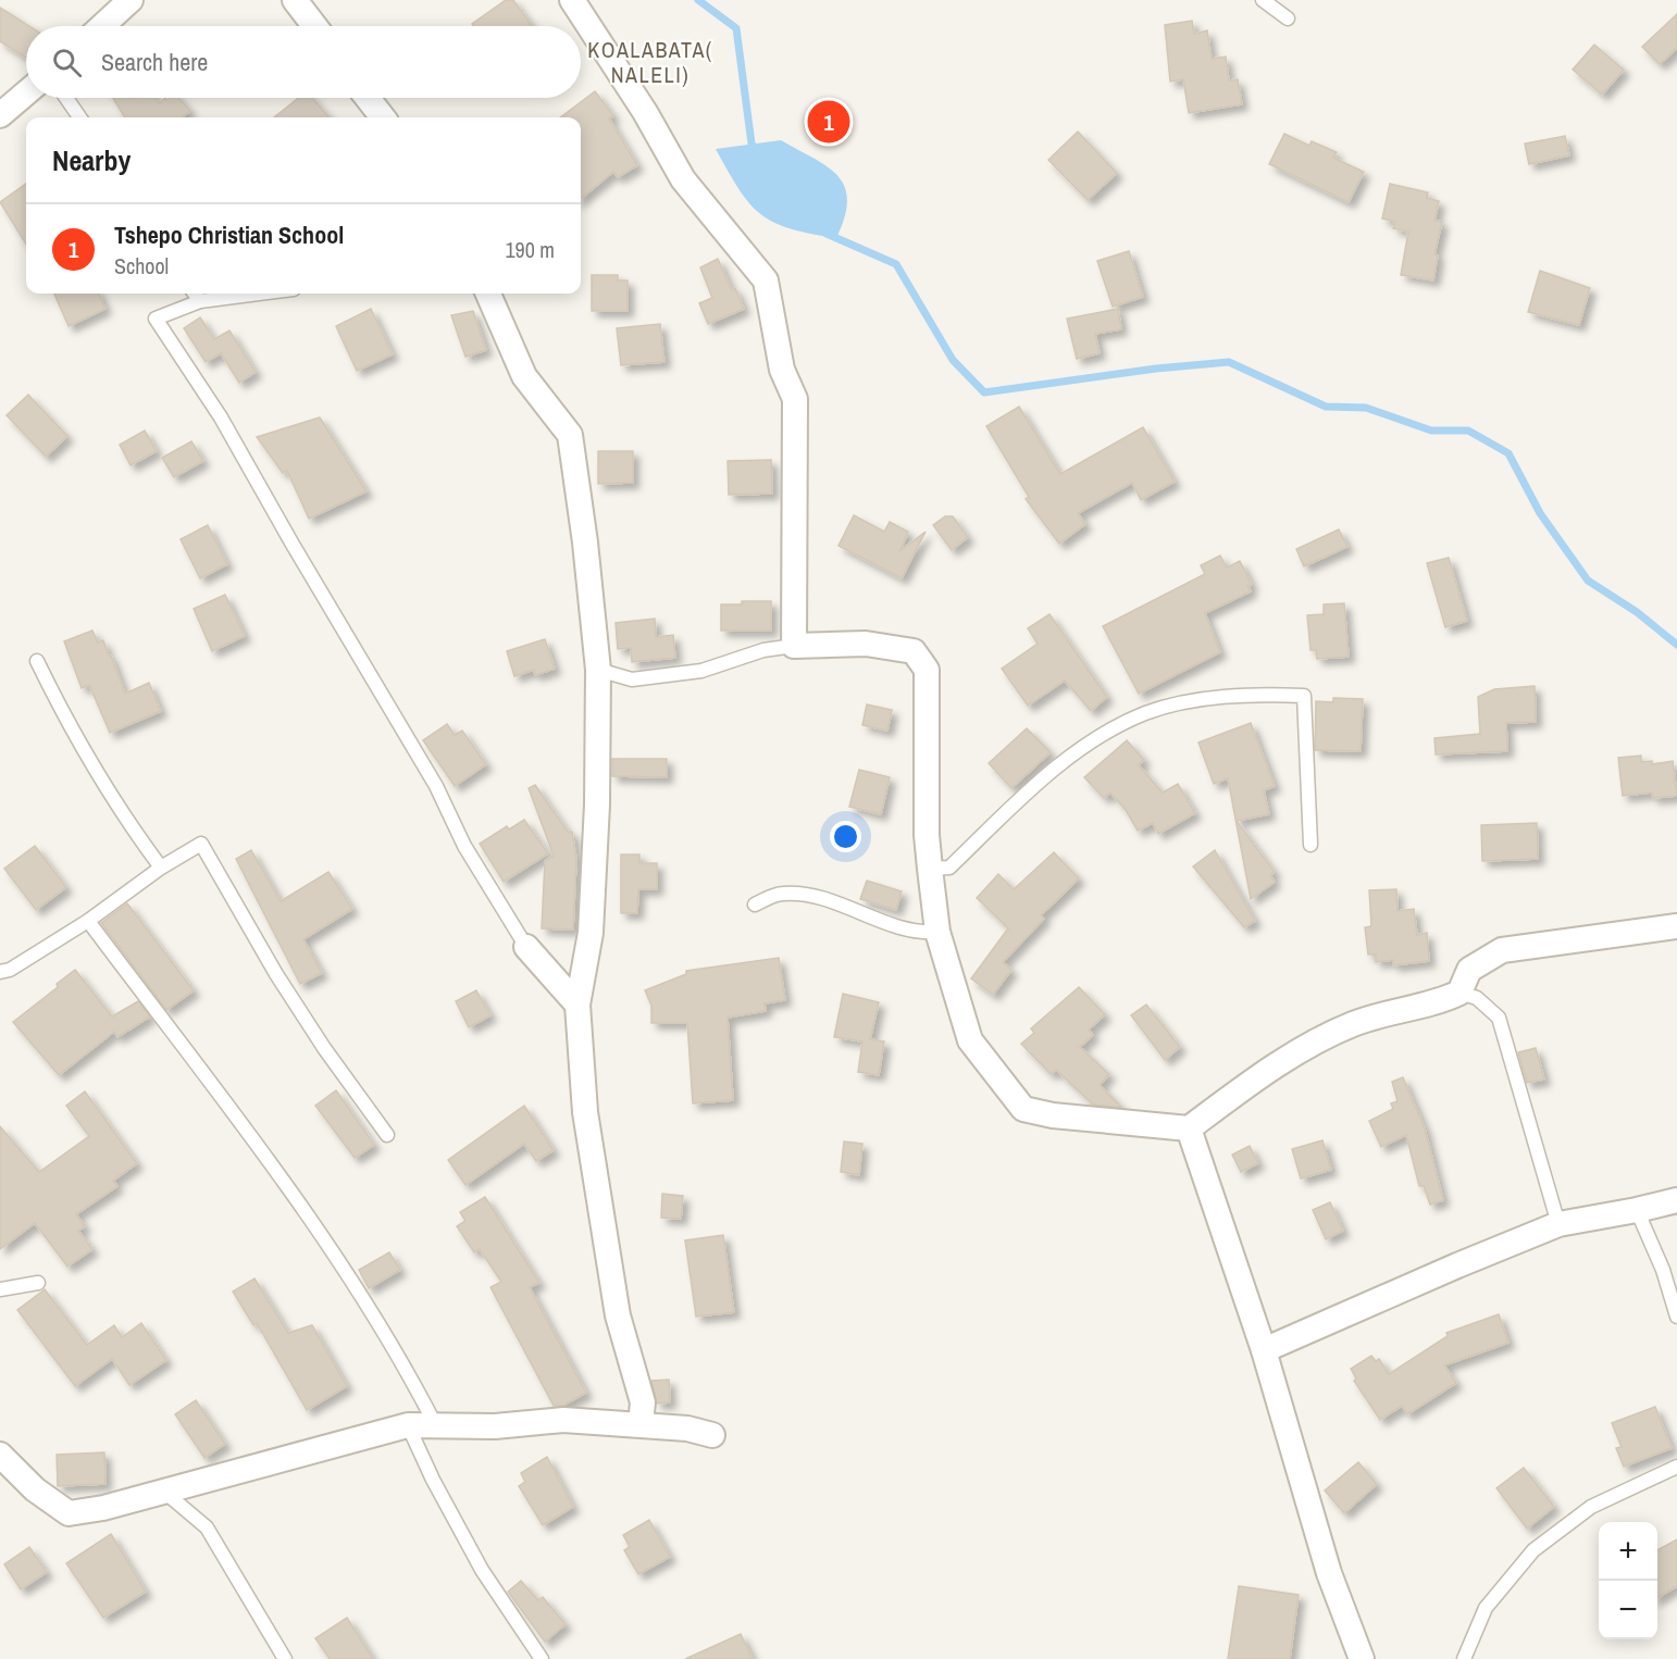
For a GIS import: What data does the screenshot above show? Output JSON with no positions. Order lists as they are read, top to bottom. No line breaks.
{"districts":["KOALABATA( NALELI)"],"page":{"search":"Search here","pins":"1","heading":"Nearby","list":[{"mark":"1","name":"Tshepo Christian School","note":"School","value":"190 m"}],"map_buttons":["+","−"]}}
